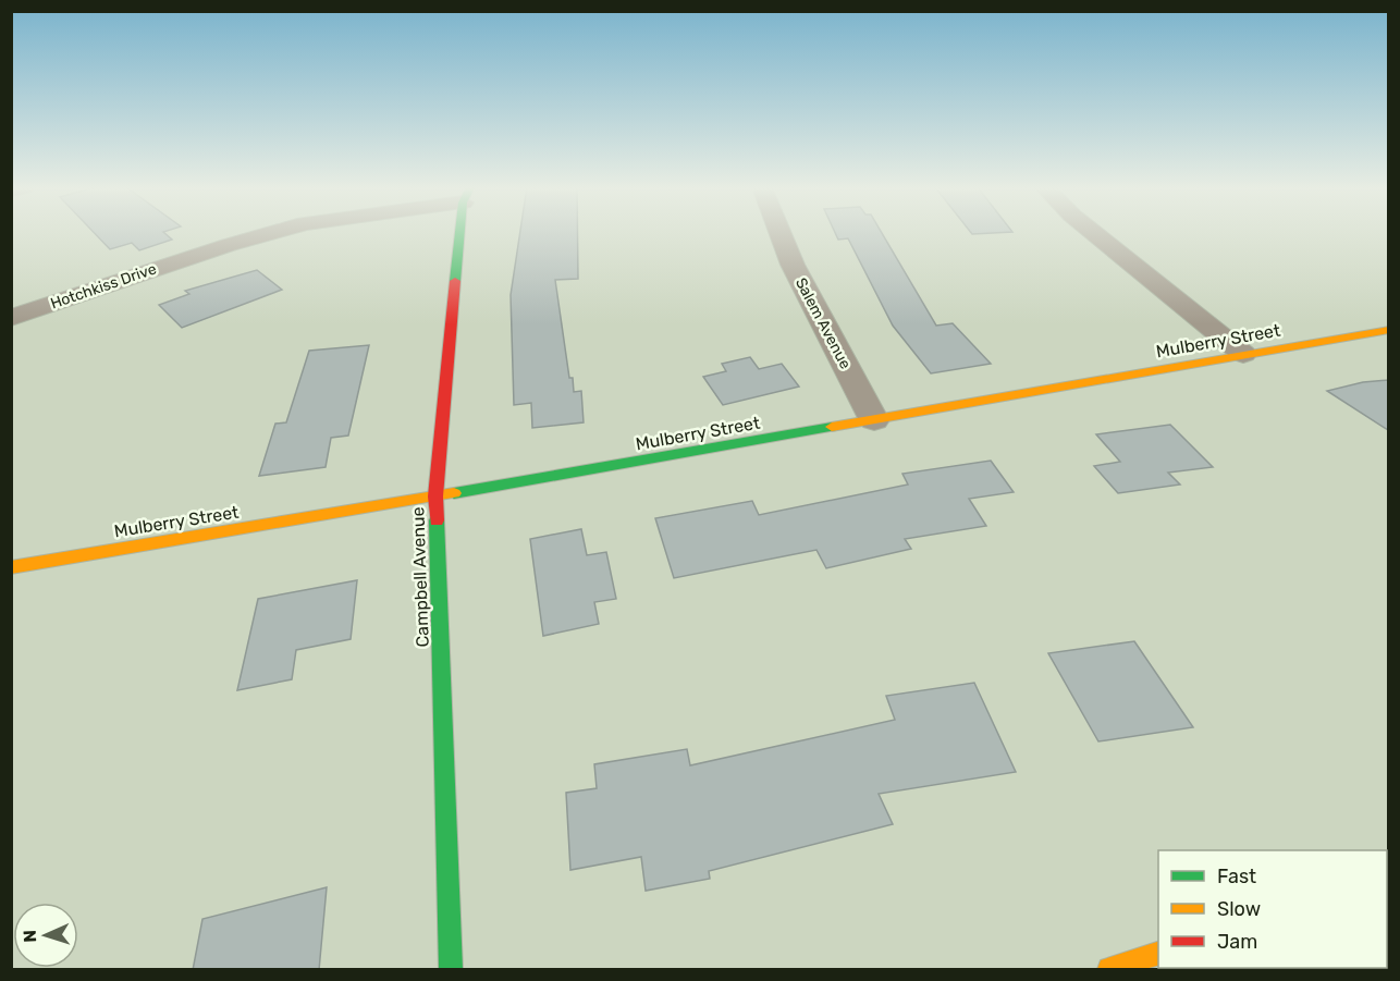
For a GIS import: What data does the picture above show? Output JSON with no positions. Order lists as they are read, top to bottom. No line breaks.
{"streets":{"street":["Hotchkiss Drive","Salem Avenue","Mulberry Street","Campbell Avenue"]},"crossings":[["Salem Avenue","Mulberry Street"],["Mulberry Street","Campbell Avenue"]],"legend":["Fast","Slow","Jam"],"north":"left"}
